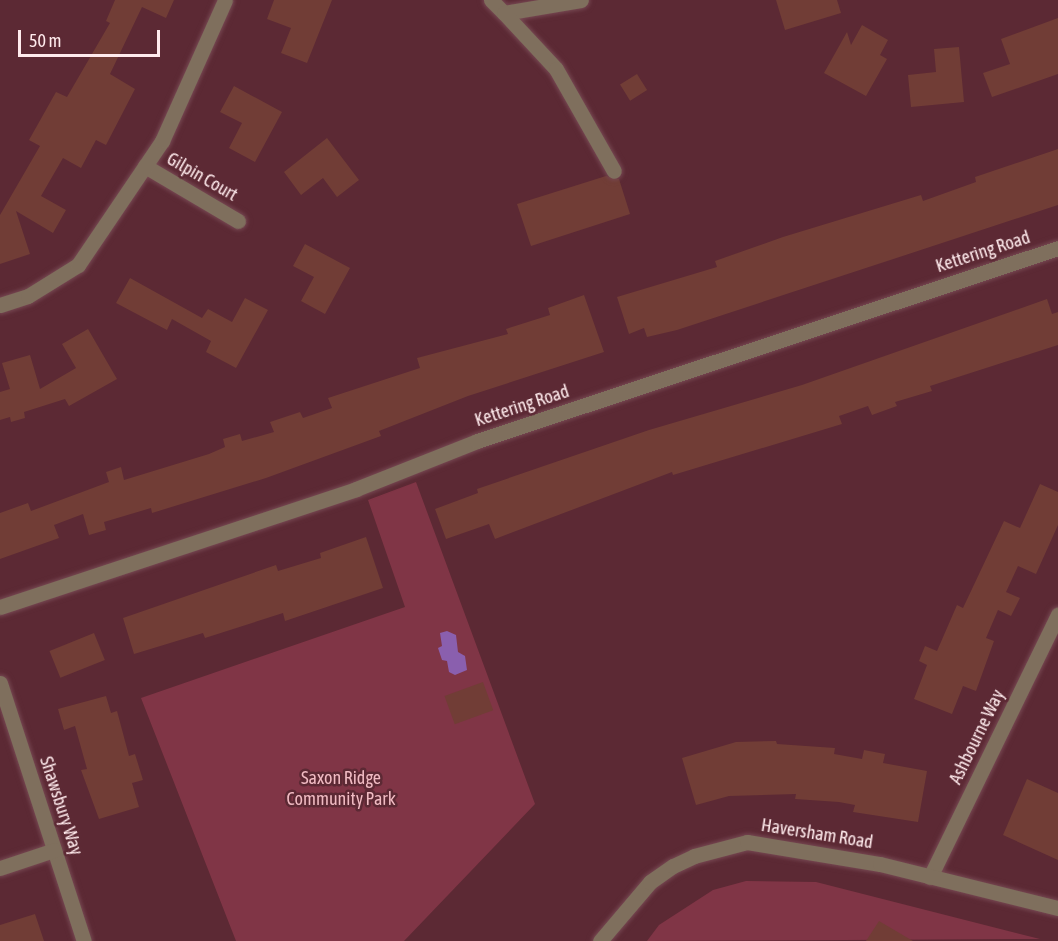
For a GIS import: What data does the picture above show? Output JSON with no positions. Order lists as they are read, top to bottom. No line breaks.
{"streets":{"street":["Gilpin Court","Kettering Road","Ashbourne Way","Shawsbury Way","Haversham Road"]},"crossings":[["Ashbourne Way","Haversham Road"]],"parks":["Saxon Ridge Community Park"],"scale_bar":"50 m"}
